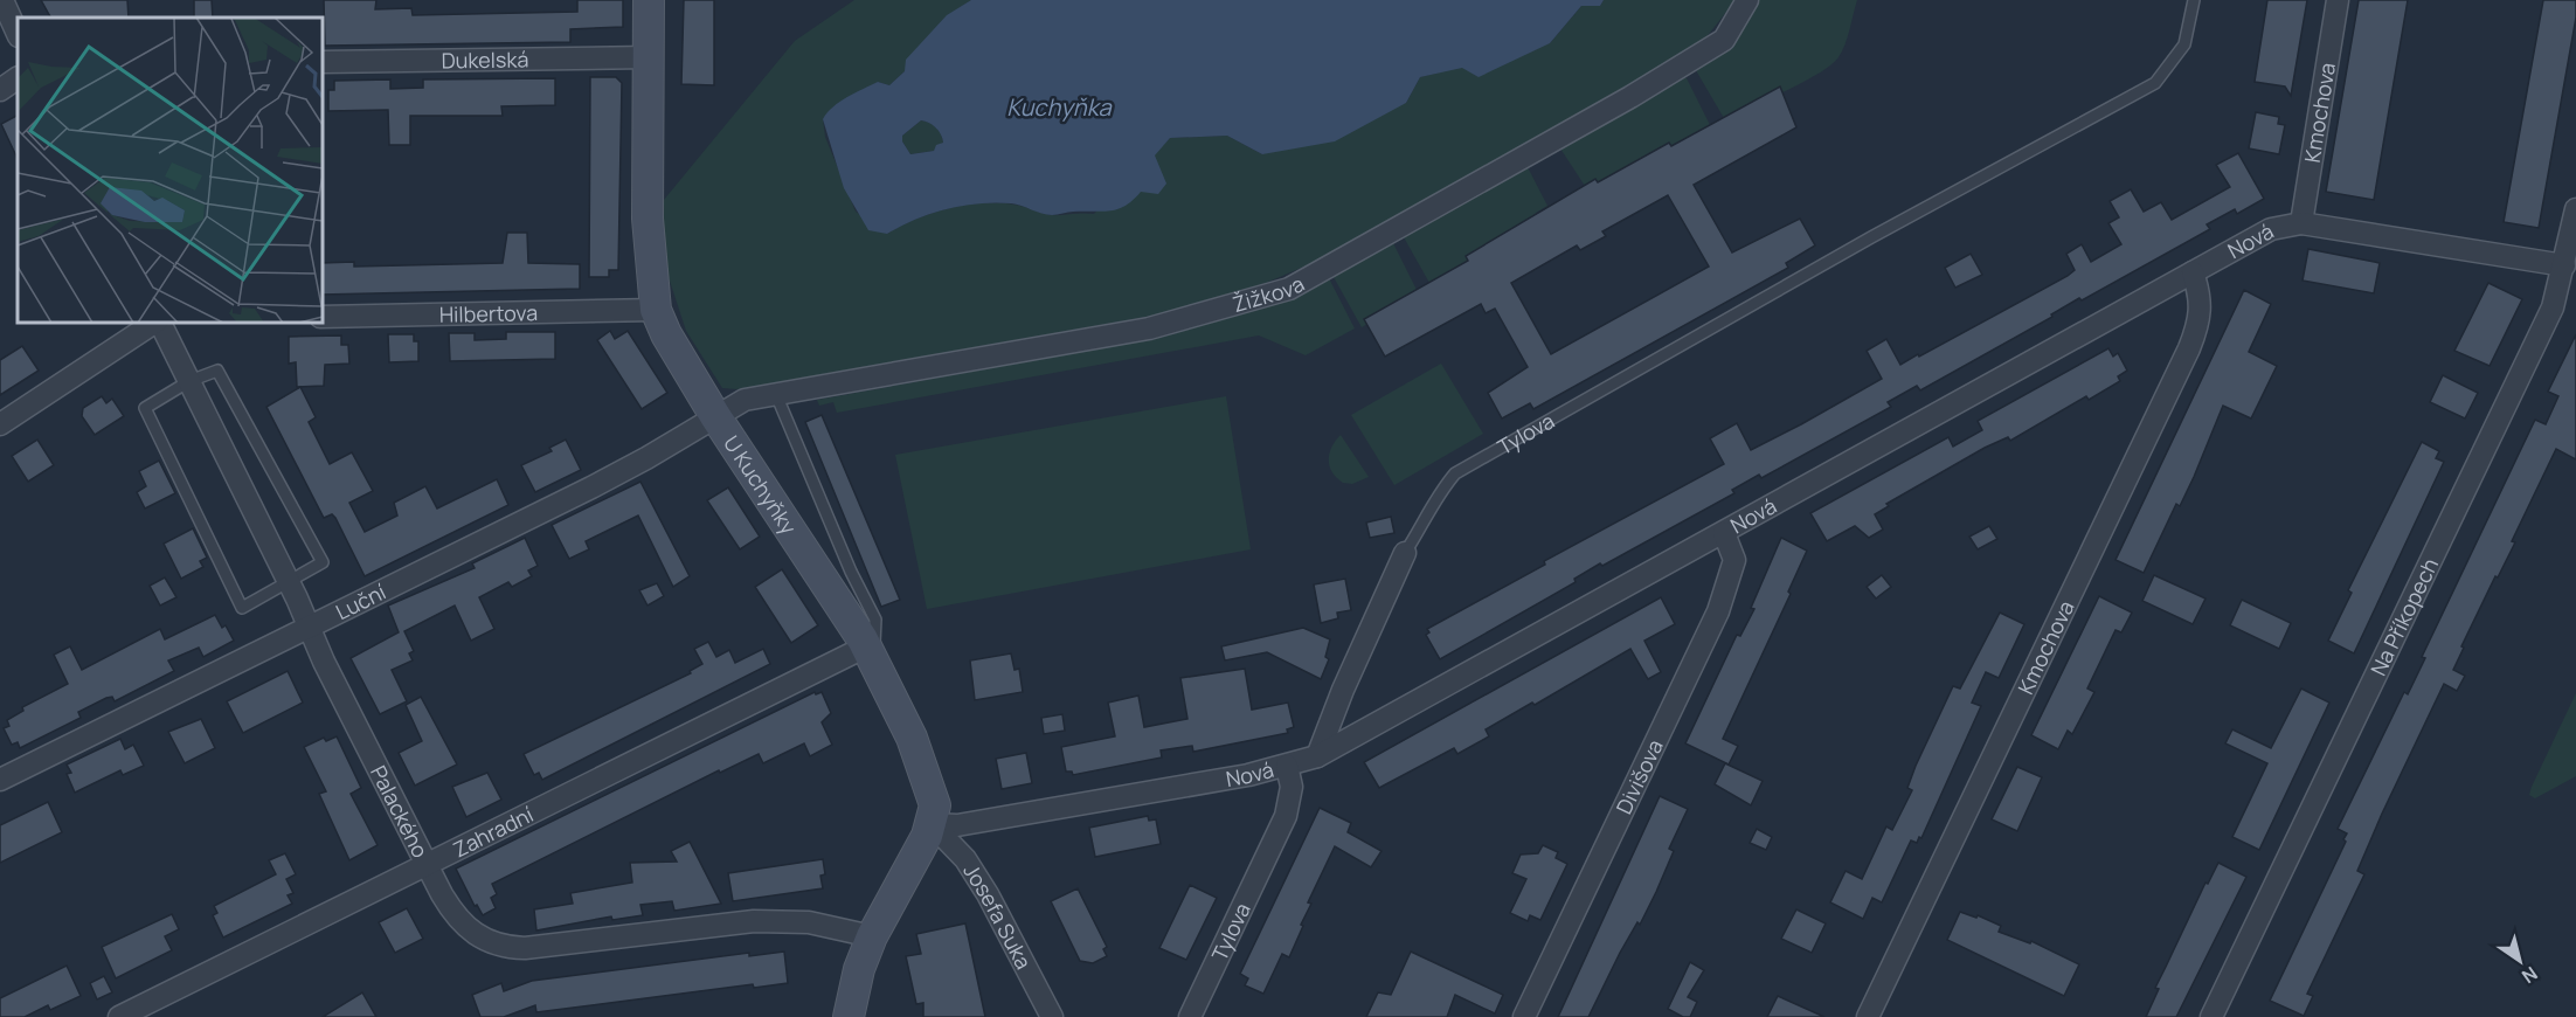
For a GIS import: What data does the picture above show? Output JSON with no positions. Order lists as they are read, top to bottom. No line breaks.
{"streets":{"street":["Dukelská","Kmochova","Nová","Žižkova","Hilbertova","Tylova","U Kuchyňky","Luční","Na Příkopech","Divišova","Palackého","Zahradní","Josefa Suka"]},"crossings":[["Dukelská","U Kuchyňky"],["Kmochova","Nová"],["Nová","Tylova"],["Nová","U Kuchyňky"],["Nová","Na Příkopech"],["Nová","Divišova"],["Nová","Josefa Suka"],["Žižkova","U Kuchyňky"],["Žižkova","Luční"],["Hilbertova","U Kuchyňky"],["U Kuchyňky","Luční"],["U Kuchyňky","Palackého"],["U Kuchyňky","Zahradní"],["U Kuchyňky","Josefa Suka"],["Luční","Palackého"],["Palackého","Zahradní"]],"water":["Kuchyňka"],"north":"bottom right"}
